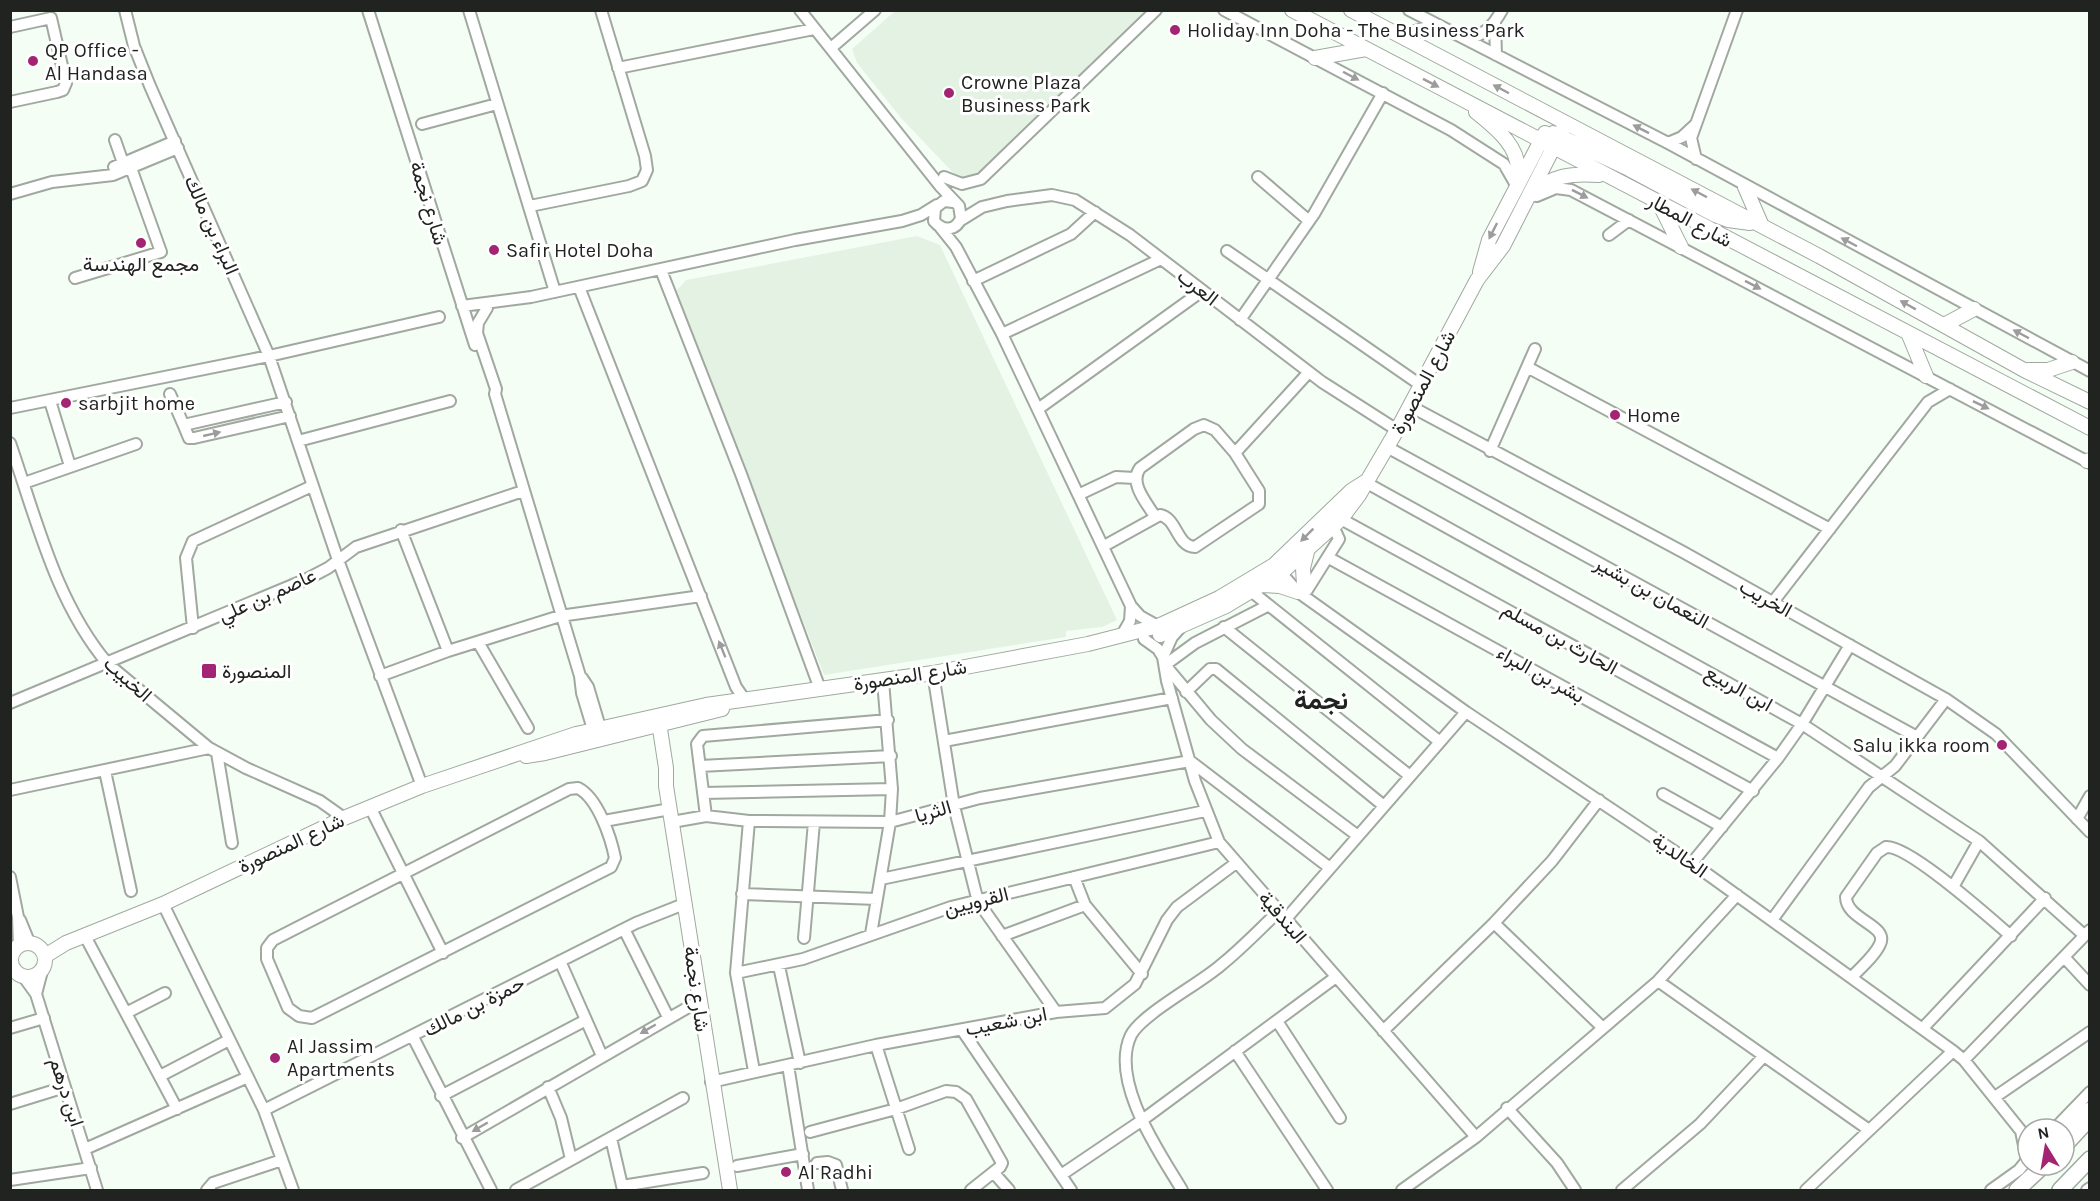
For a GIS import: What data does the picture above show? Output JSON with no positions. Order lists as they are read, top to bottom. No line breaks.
{"streets":{"main road":["شارع نجمة","شارع المطار","شارع المنصورة"],"street":["البراء بن مالك","العرب","النعمان بن بشير","عاصم بن علي","الخريب","الحارث بن مسلم","بشر بن البراء","الخبيب","ابن الربيع","الثريا","الخالدية","القرويين","البندقية","حمزة بن مالك","ابن شعيب","ابن درهم"]},"crossings":[["شارع نجمة","شارع المنصورة"],["شارع نجمة","عاصم بن علي"],["شارع نجمة","الثريا"],["شارع نجمة","حمزة بن مالك"],["شارع نجمة","ابن شعيب"],["شارع المطار","شارع المنصورة"],["البراء بن مالك","شارع المنصورة"],["البراء بن مالك","عاصم بن علي"],["العرب","شارع المنصورة"],["شارع المنصورة","النعمان بن بشير"],["شارع المنصورة","الخريب"],["شارع المنصورة","الحارث بن مسلم"],["شارع المنصورة","الخبيب"],["شارع المنصورة","ابن الربيع"],["شارع المنصورة","الخالدية"],["شارع المنصورة","ابن درهم"],["عاصم بن علي","الخبيب"],["الثريا","البندقية"],["القرويين","البندقية"],["البندقية","ابن شعيب"]],"districts":["نجمة"],"places":{"other":["Holiday Inn Doha - The Business Park","QP Office - Al Handasa","Crowne Plaza Business Park","مجمع الهندسة","Safir Hotel Doha","sarbjit home","Home","Salu ikka room","Al Jassim Apartments","Al Radhi"],"transit":["المنصورة"]},"north":"top"}
